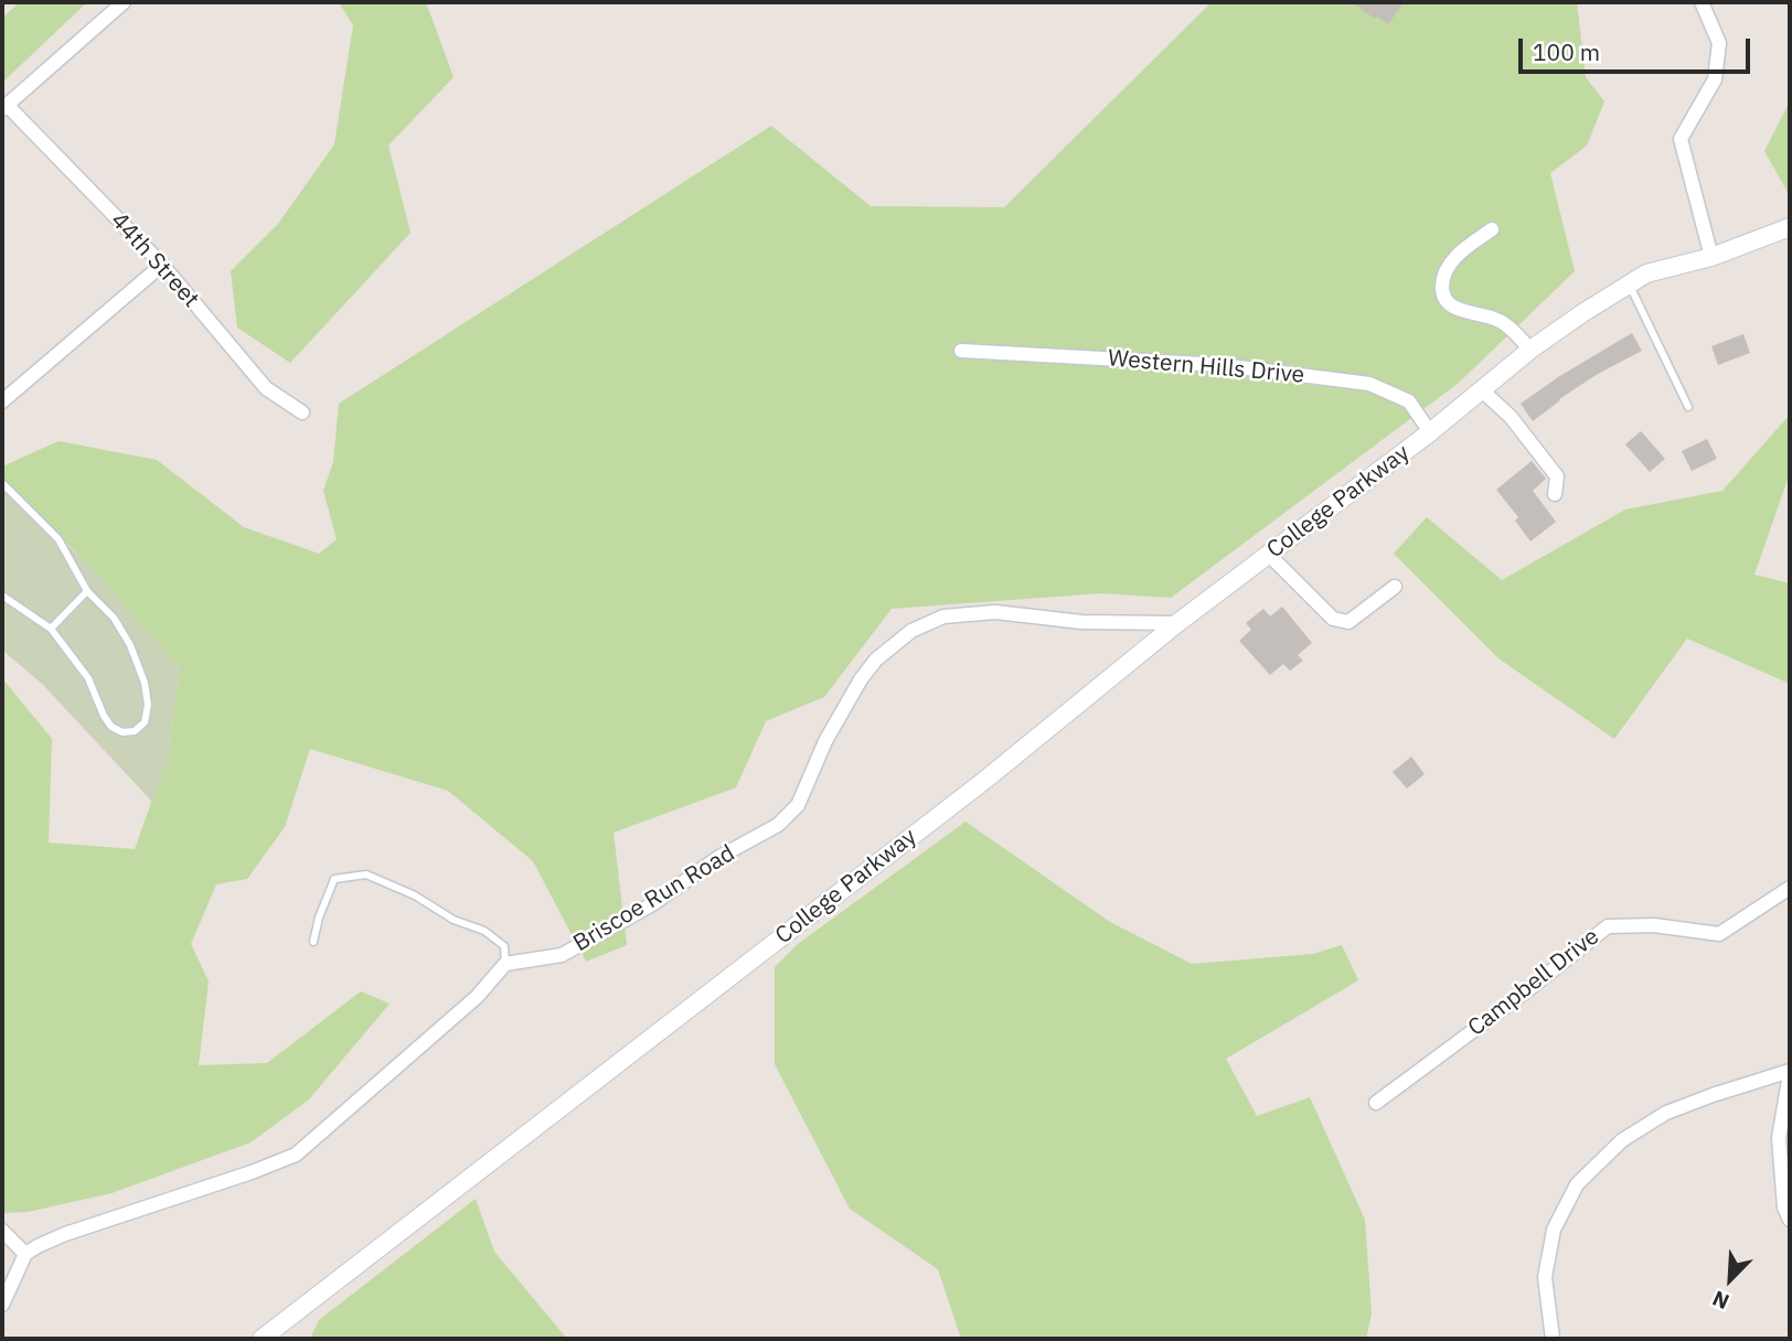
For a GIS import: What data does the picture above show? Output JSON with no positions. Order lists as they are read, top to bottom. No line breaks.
{"streets":{"street":["44th Street","Western Hills Drive","College Parkway","Briscoe Run Road","Campbell Drive"]},"crossings":[["Western Hills Drive","College Parkway"],["College Parkway","Briscoe Run Road"]],"scale_bar":"100 m","north":"bottom left"}
